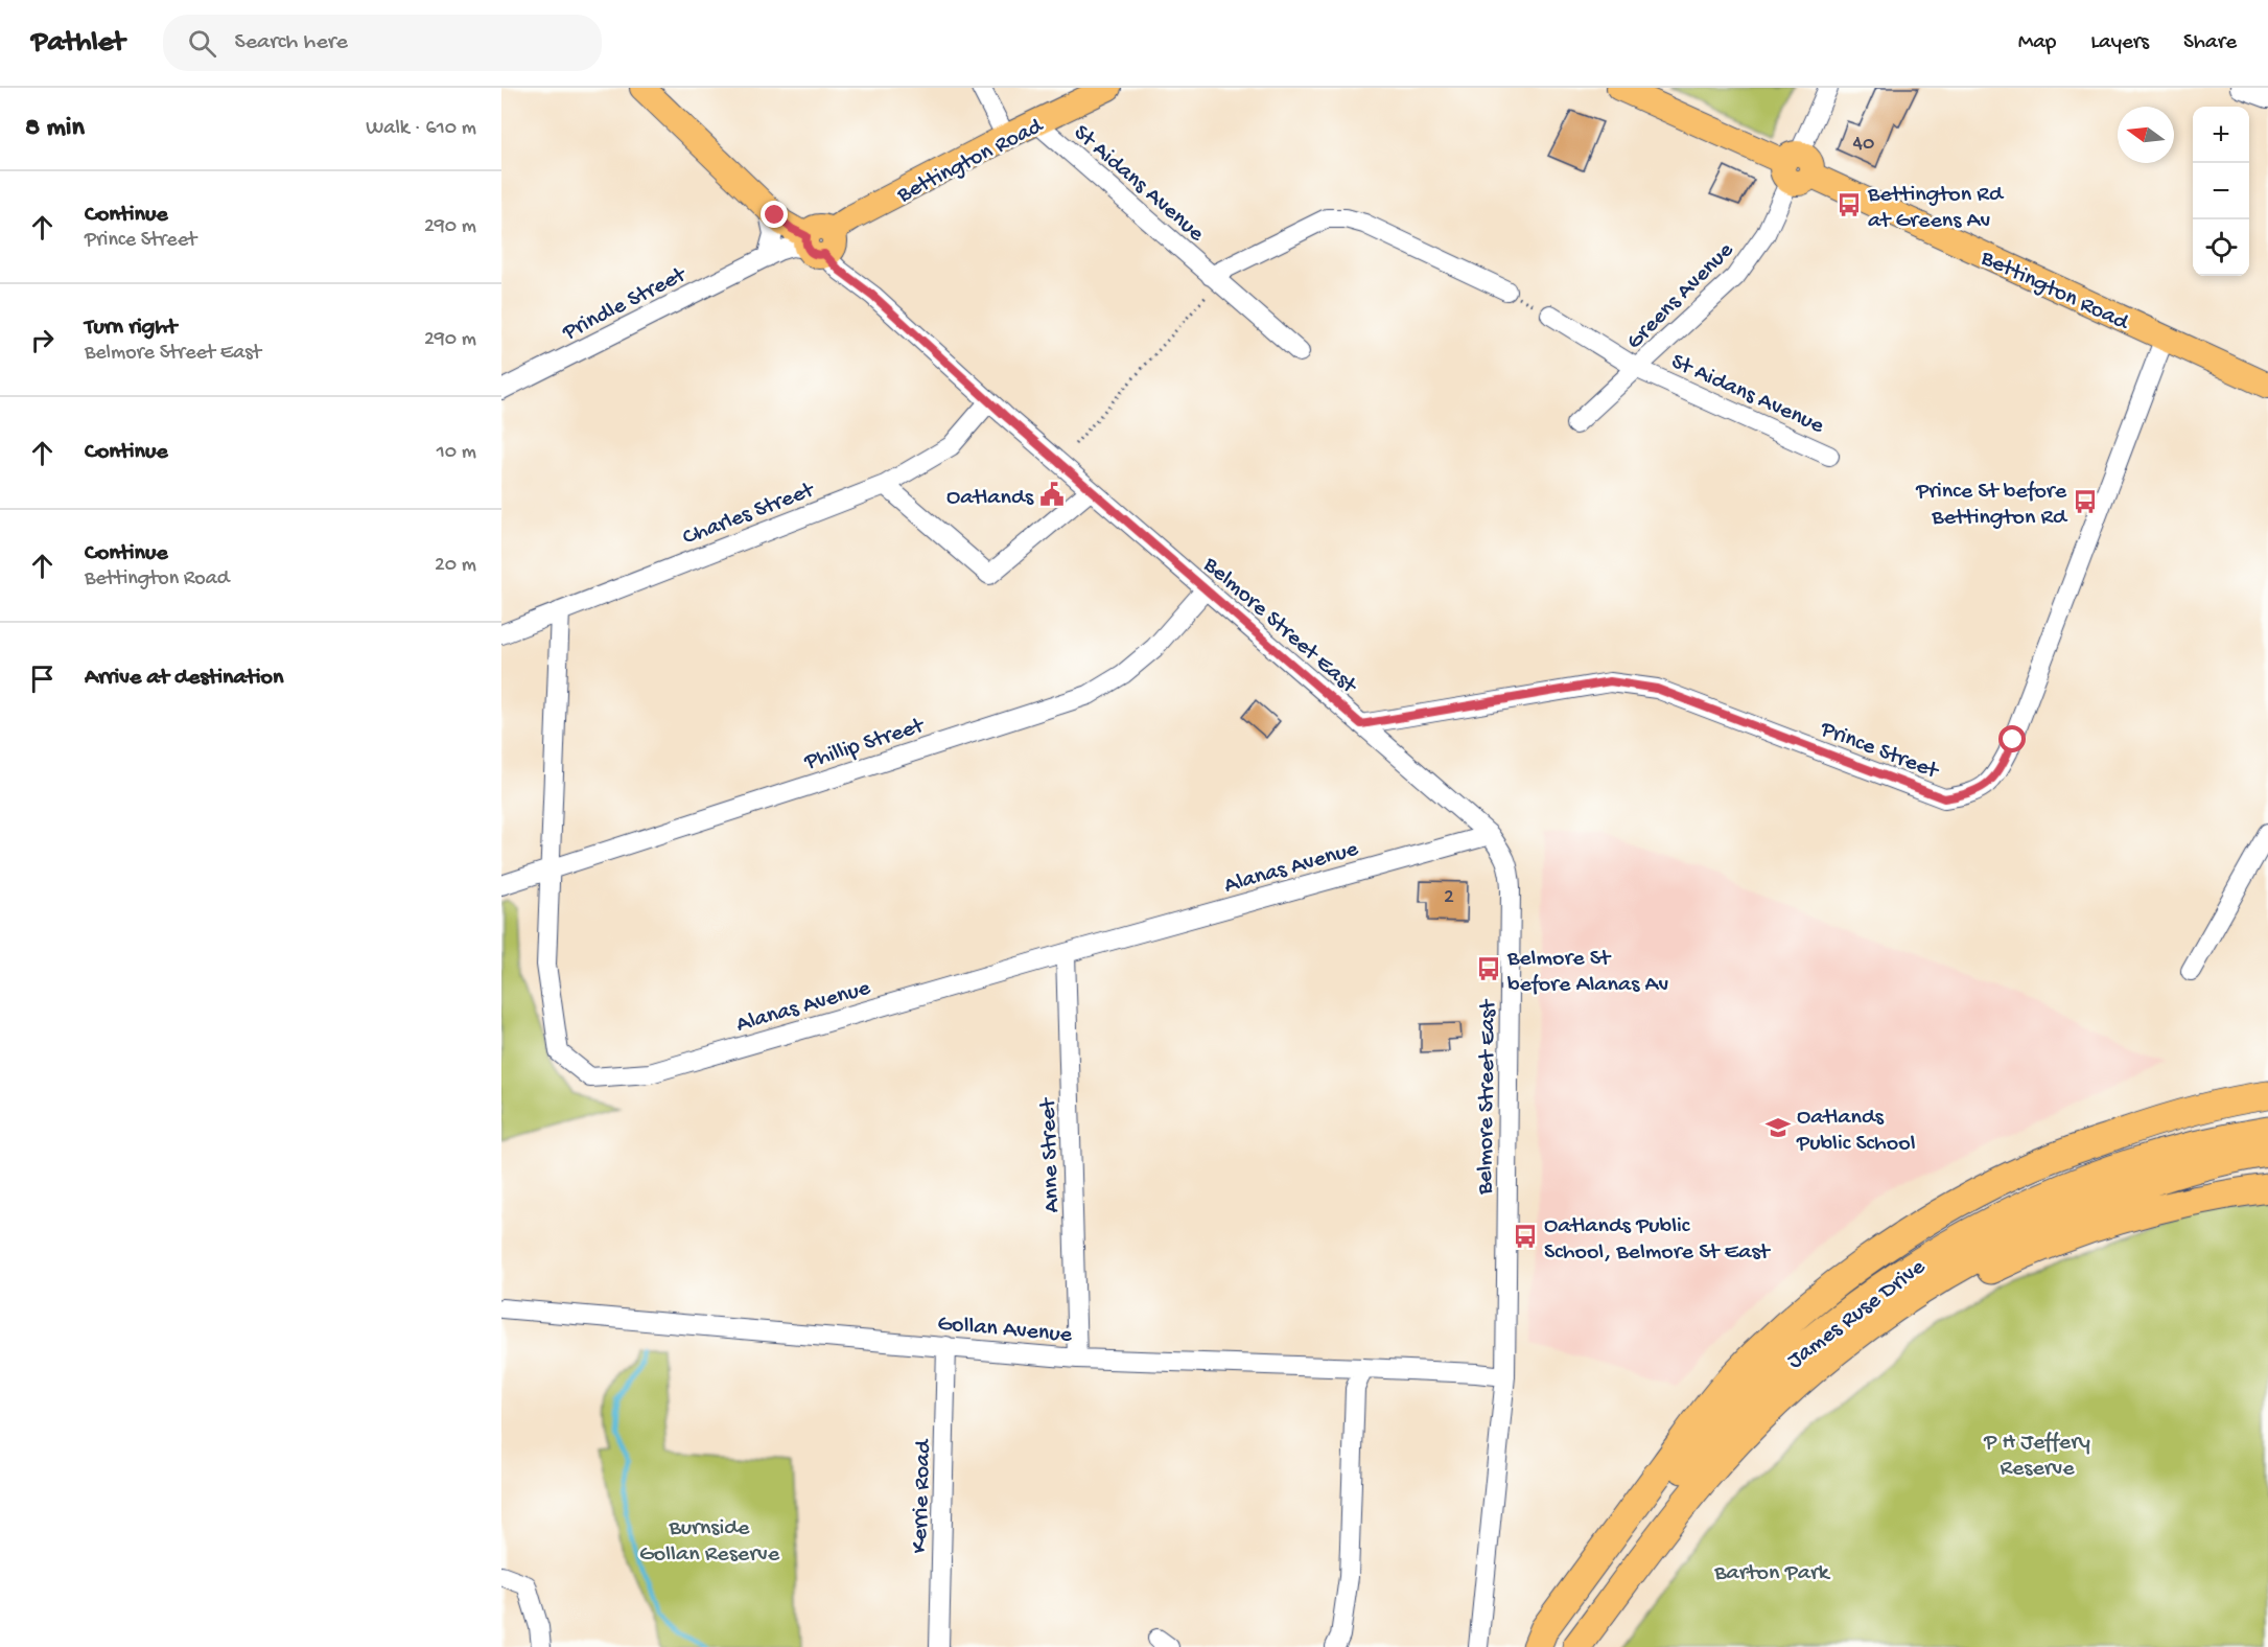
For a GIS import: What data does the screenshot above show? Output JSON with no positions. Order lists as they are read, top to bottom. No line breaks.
{"streets":{"highway":["James Ruse Drive"],"main road":["Bettington Road"],"street":["St Aidans Avenue","Greens Avenue","Prindle Street","Charles Street","Belmore Street East","Phillip Street","Prince Street","Alanas Avenue","Anne Street","Gollan Avenue","Kerrie Road"]},"crossings":[["Bettington Road","St Aidans Avenue"],["Bettington Road","Greens Avenue"],["Bettington Road","Prindle Street"],["Bettington Road","Belmore Street East"],["Bettington Road","Prince Street"],["St Aidans Avenue","Greens Avenue"],["Prindle Street","Belmore Street East"],["Charles Street","Belmore Street East"],["Charles Street","Alanas Avenue"],["Belmore Street East","Phillip Street"],["Belmore Street East","Prince Street"],["Belmore Street East","Alanas Avenue"],["Belmore Street East","Gollan Avenue"],["Phillip Street","Alanas Avenue"],["Alanas Avenue","Anne Street"],["Anne Street","Gollan Avenue"],["Gollan Avenue","Kerrie Road"]],"parks":["P H Jeffery Reserve","Burnside Gollan Reserve","Barton Park"],"places":{"bus stop":["Bettington Rd at Greens Av","Prince St before Bettington Rd","Belmore St before Alanas Av","Oatlands Public School, Belmore St East"],"public building":["Oatlands"],"school or university":["Oatlands Public School"]},"house_numbers":["40","2"],"north":"left","page":{"header":"Pathlet","search":"Search here","nav":["Map","Layers","Share"],"heading":["8 min","Walk · 610 m"],"map_buttons":["+","−"],"list":[["Continue","Prince Street","290 m"],["Turn right","Belmore Street East","290 m"],["Continue","10 m"],["Continue","Bettington Road","20 m"],"Arrive at destination"]}}
